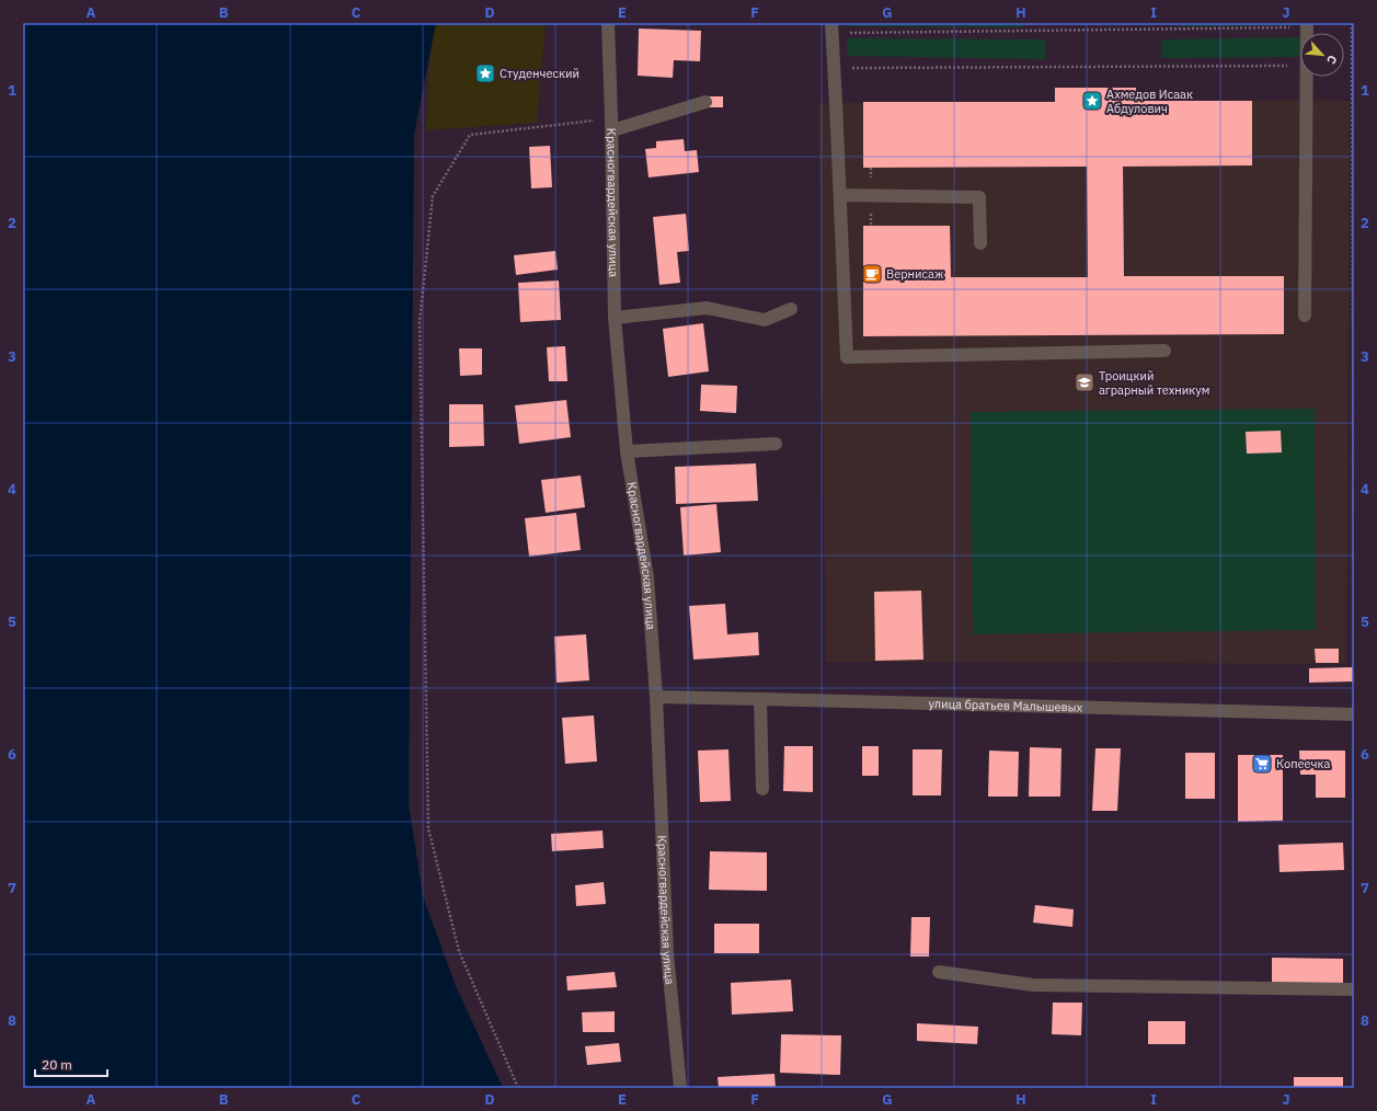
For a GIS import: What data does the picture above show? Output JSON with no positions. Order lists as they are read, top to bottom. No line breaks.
{"streets":{"street":["Красногвардейская улица","улица братьев Малышевых"]},"crossings":[["Красногвардейская улица","улица братьев Малышевых"]],"places":{"place":["Студенческий","Ахмедов Исаак Абдулович"],"cafe":["Вернисаж"],"school or university":["Троицкий аграрный техникум"],"supermarket":["Копеечка"]},"scale_bar":"20 m","north":"bottom right","grid":{"columns":["A","B","C","D","E","F","G","H","I","J"],"rows":["1","2","3","4","5","6","7","8"]}}
